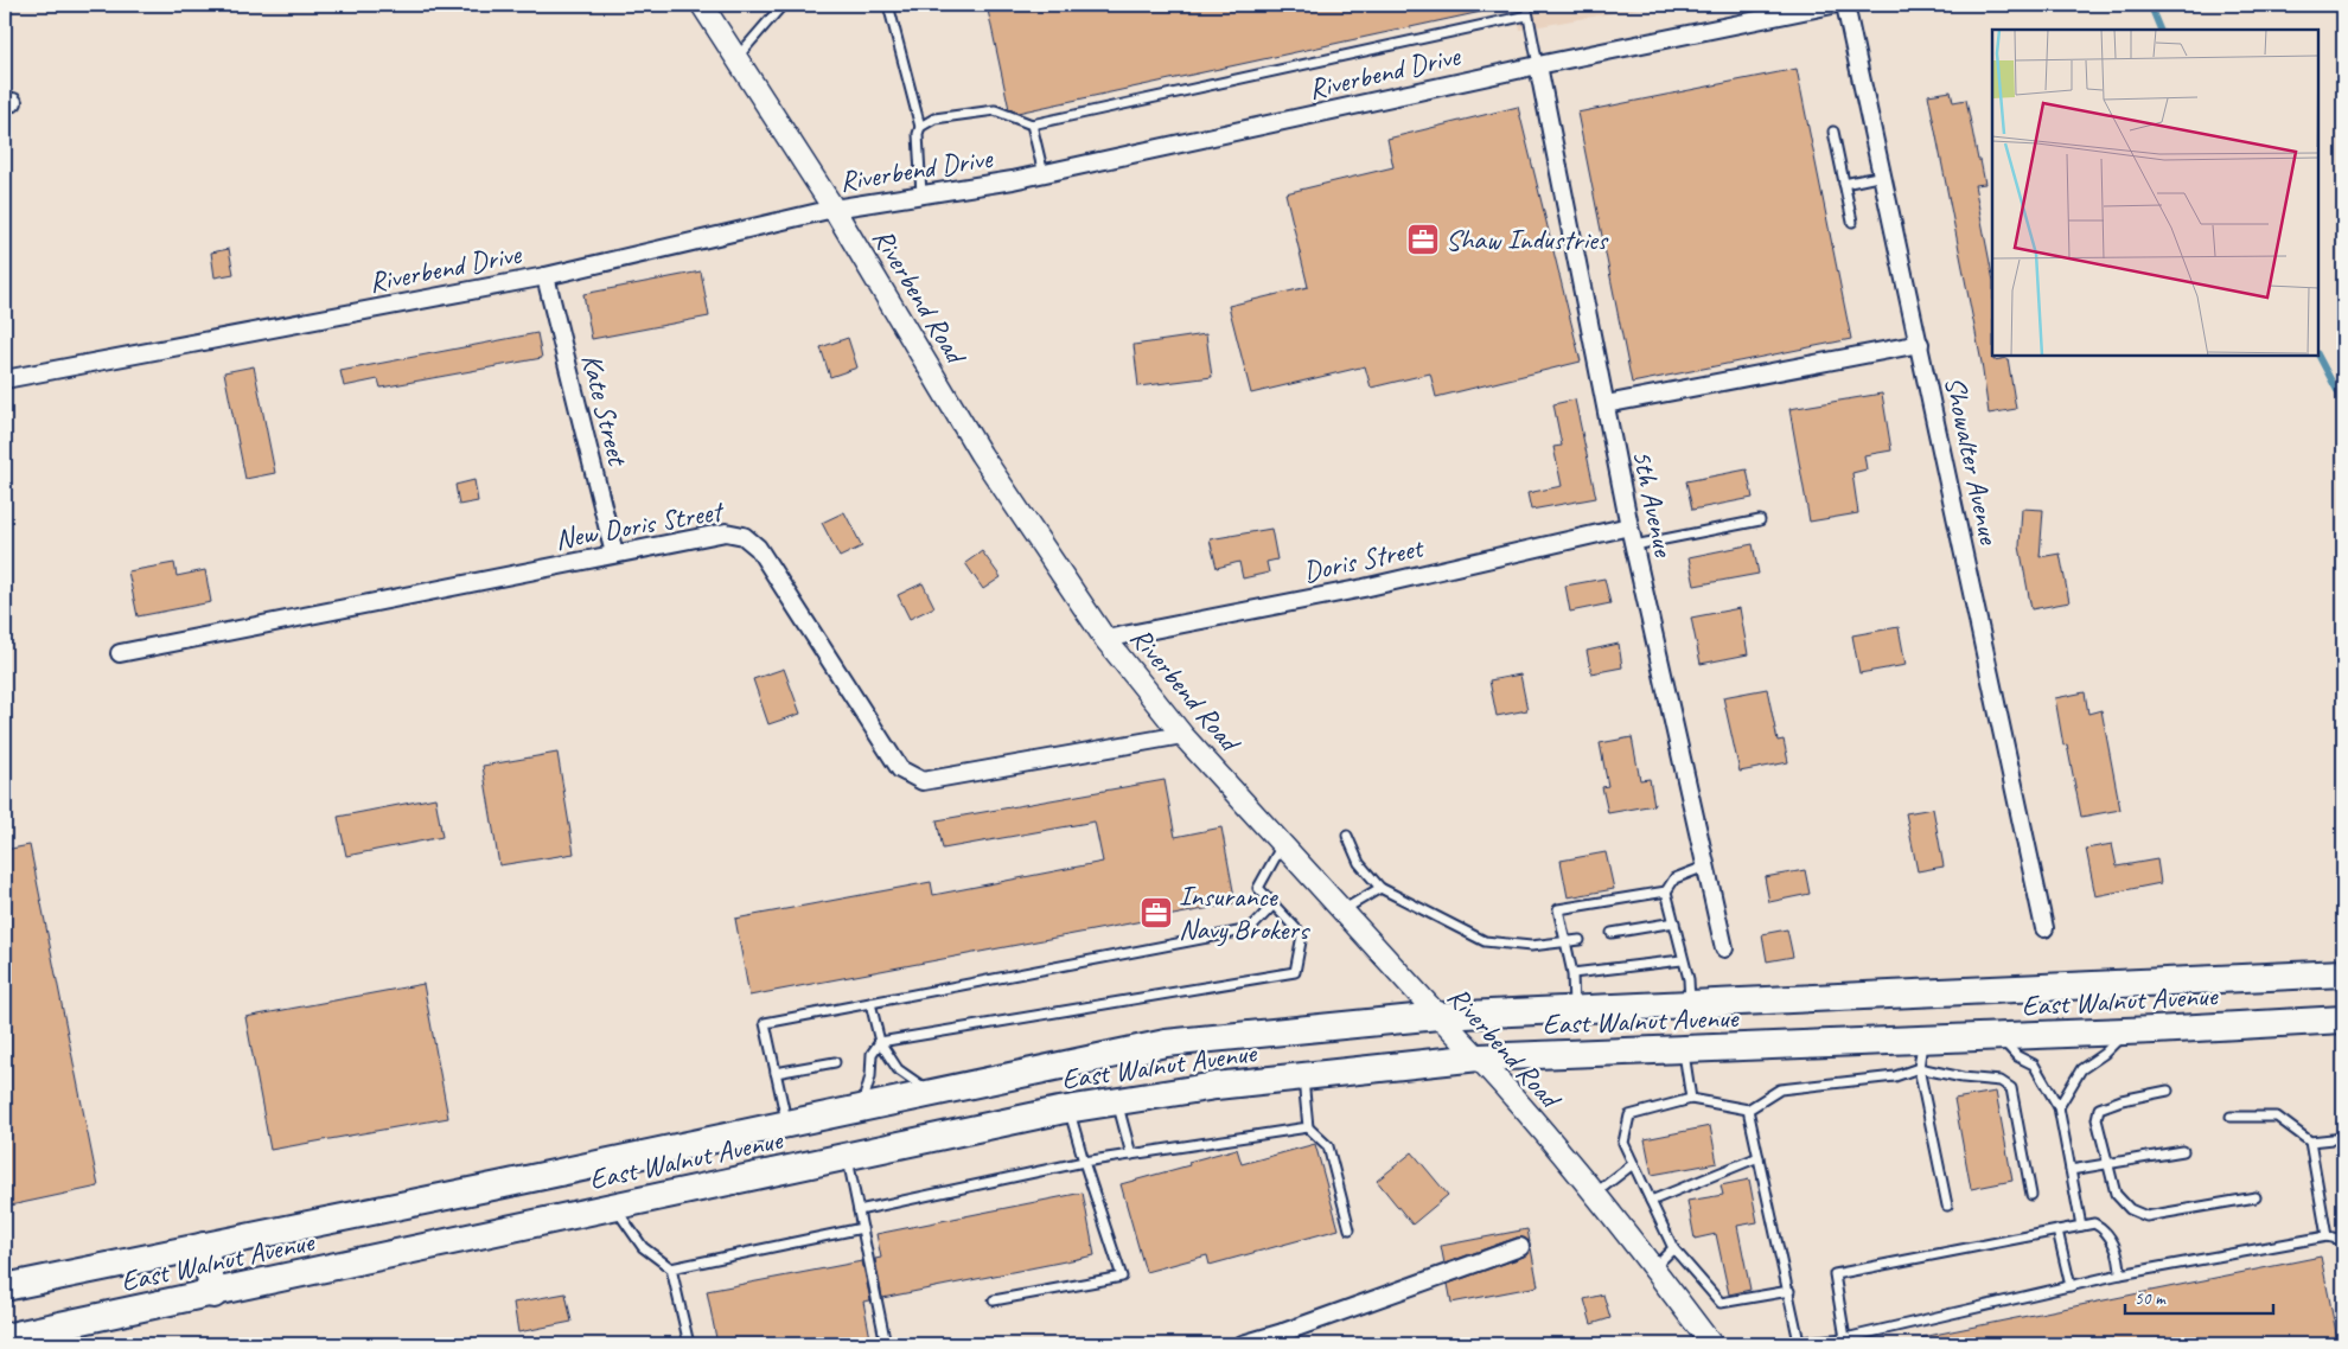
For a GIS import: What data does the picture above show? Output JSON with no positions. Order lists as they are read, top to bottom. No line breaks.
{"streets":{"main road":["East Walnut Avenue"],"street":["Riverbend Drive","Riverbend Road","Kate Street","Showalter Avenue","5th Avenue","New Doris Street","Doris Street"]},"crossings":[["Riverbend Drive","Riverbend Road"],["Riverbend Drive","Kate Street"],["Riverbend Drive","5th Avenue"],["Riverbend Road","New Doris Street"],["Riverbend Road","Doris Street"],["Riverbend Road","East Walnut Avenue"],["Kate Street","New Doris Street"],["5th Avenue","Doris Street"]],"places":{"office":["Shaw Industries","Insurance Navy Brokers"]},"scale_bar":"50 m"}
